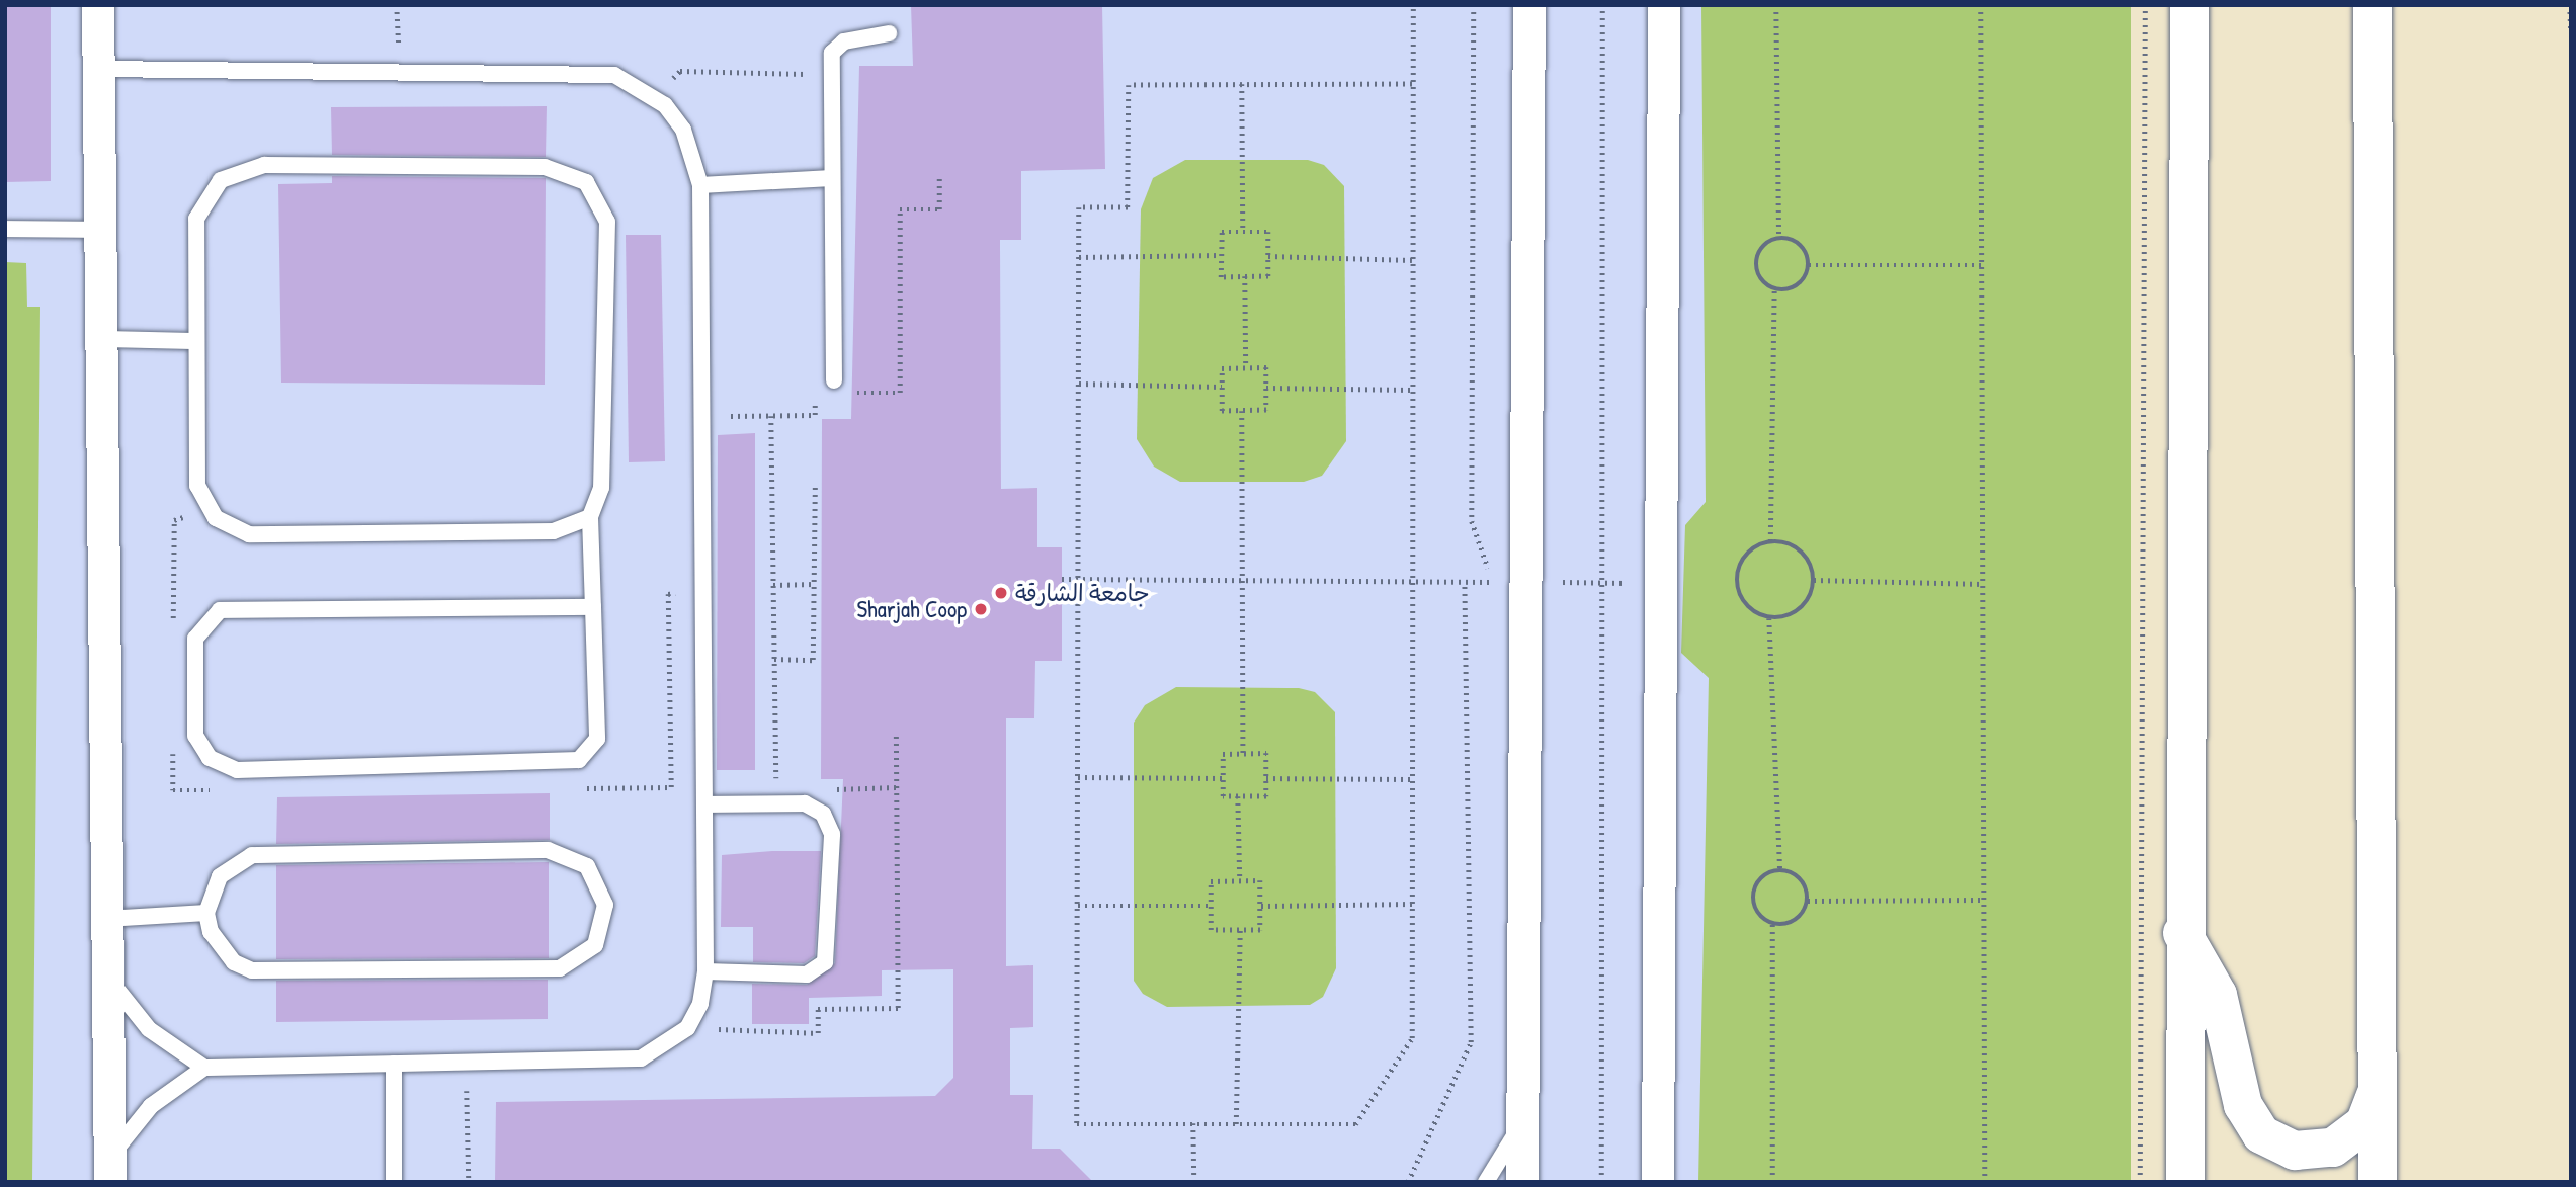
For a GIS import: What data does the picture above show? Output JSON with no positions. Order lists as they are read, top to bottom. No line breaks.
{"places":["جامعة الشارقة","Sharjah Coop"]}
